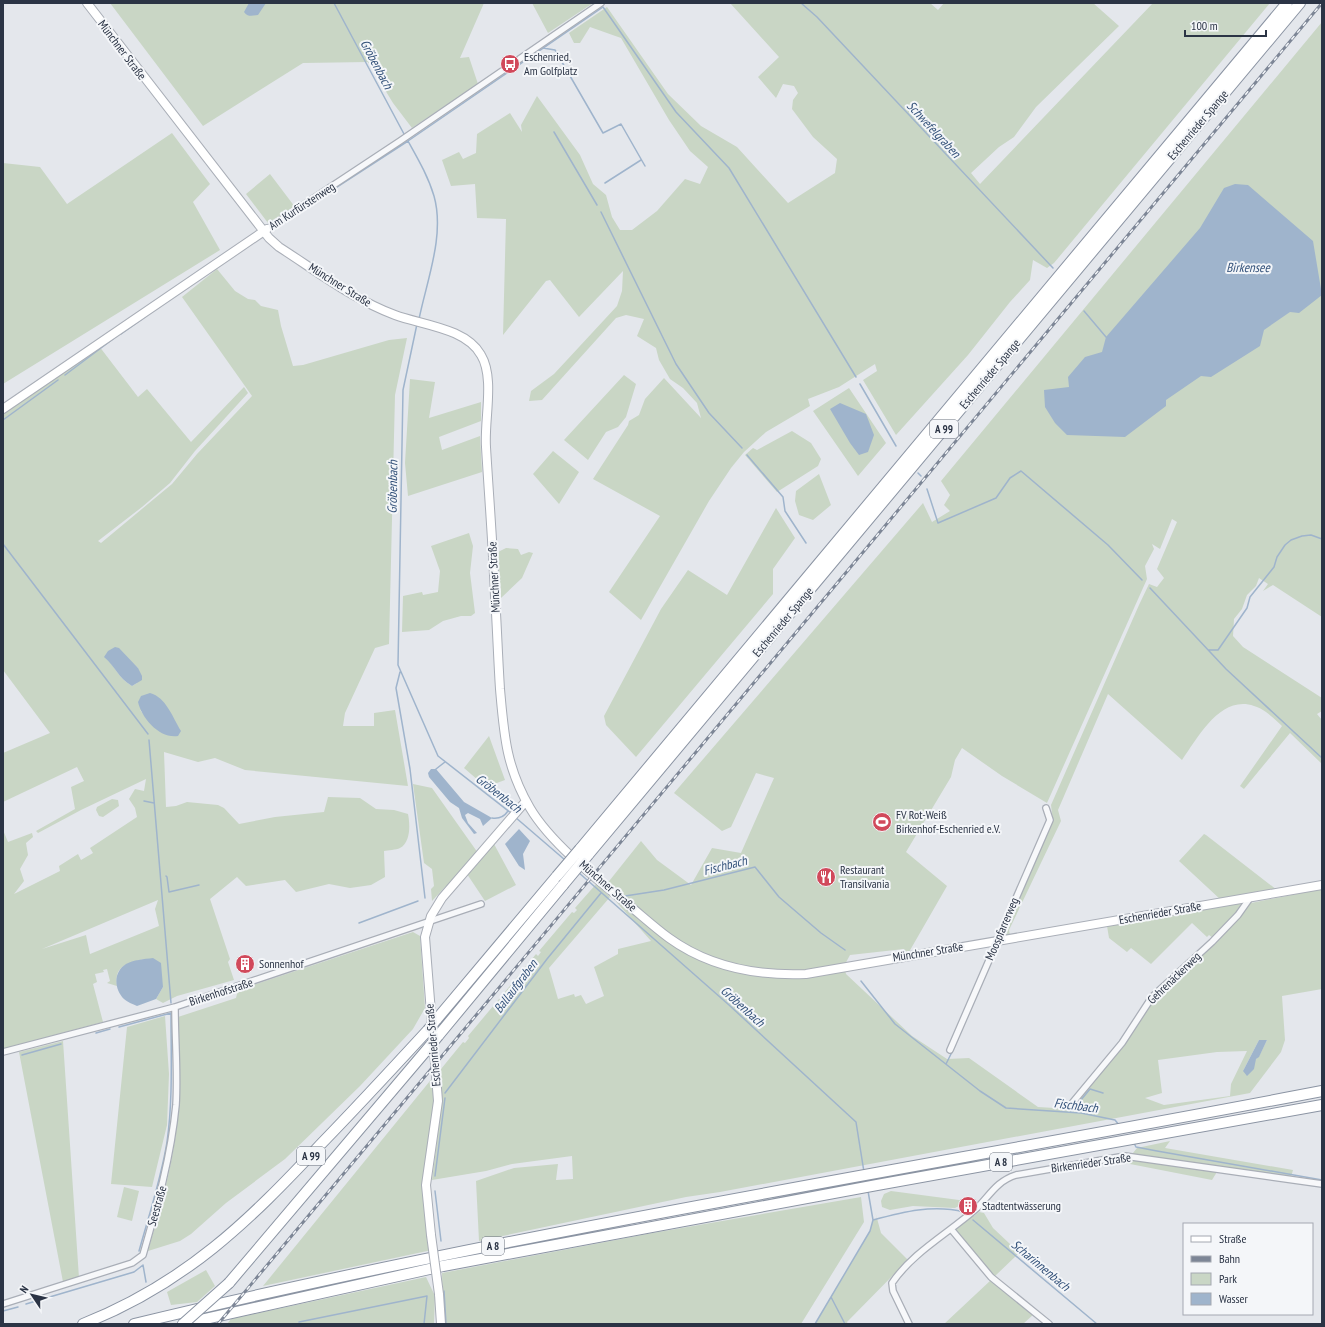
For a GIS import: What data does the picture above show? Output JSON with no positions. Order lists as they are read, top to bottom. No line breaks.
{"streets":{"highway":["Eschenrieder Spange","A 99","A 8"],"street":["Münchner Straße","Am Kurfürstenweg","Eschenrieder Straße","Moospfarrerweg","Gehrenäckerweg","Birkenhofstraße","Birkenrieder Straße","Seestraße"]},"crossings":[["Münchner Straße","Am Kurfürstenweg"],["Münchner Straße","Eschenrieder Straße"],["Münchner Straße","Moospfarrerweg"],["Eschenrieder Spange","A 99"],["A 99","A 8"],["Eschenrieder Straße","Moospfarrerweg"],["Eschenrieder Straße","Gehrenäckerweg"],["Eschenrieder Straße","Birkenhofstraße"],["Birkenhofstraße","Seestraße"]],"water":["Gröbenbach","Schwefelgraben","Birkensee","Fischbach","Ballaufgraben","Scharinnenbach"],"places":{"bus stop":["Eschenried, Am Golfplatz"],"sports":["FV Rot-Weiß Birkenhof-Eschenried e.V."],"restaurant":["Restaurant Transilvania"],"building":["Sonnenhof","Stadtentwässerung"]},"legend":["Straße","Bahn","Park","Wasser"],"scale_bar":"100 m","north":"top left"}
